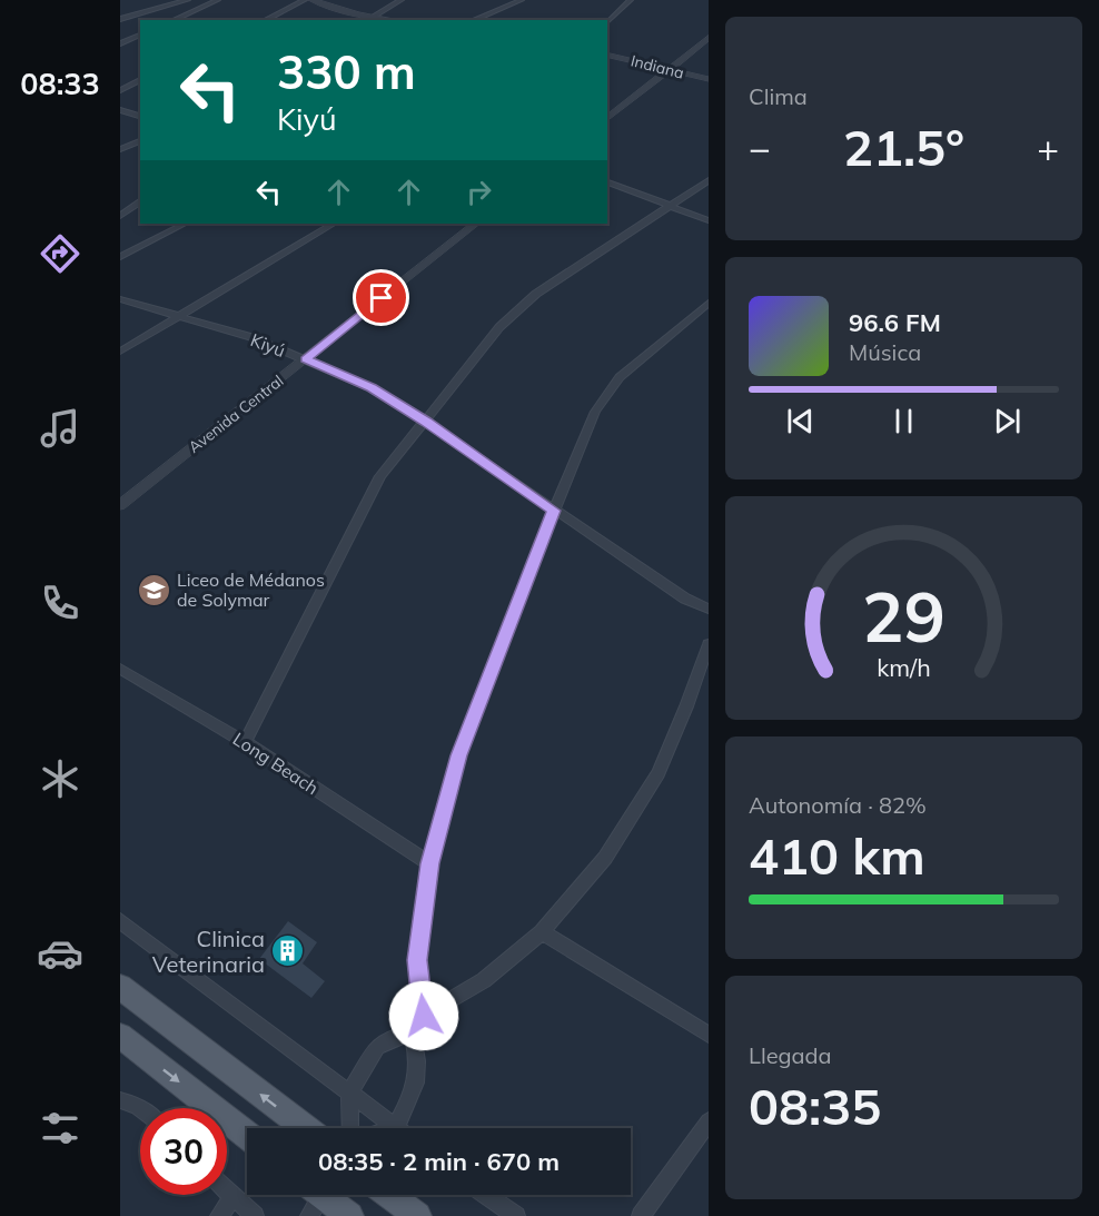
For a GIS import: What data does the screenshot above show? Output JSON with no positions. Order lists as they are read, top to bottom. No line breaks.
{"streets":{"street":["Indiana","Kiyú","Avenida Central","Long Beach"]},"crossings":[["Kiyú","Avenida Central"]],"places":{"school or university":["Liceo de Médanos de Solymar"],"building":["Clinica Veterinaria"]},"page":{"tabs":"08:33","tile":["Clima",["Autonomía · 82%","410 km"],["Llegada","08:35"]],"turn":["330 m","Kiyú"],"heat":["−","21.5°","+"],"song":["96.6 FM","Música"],"limit":"30","trip":"08:35 · 2 min · 670 m","gauge":["29","km/h"]}}
